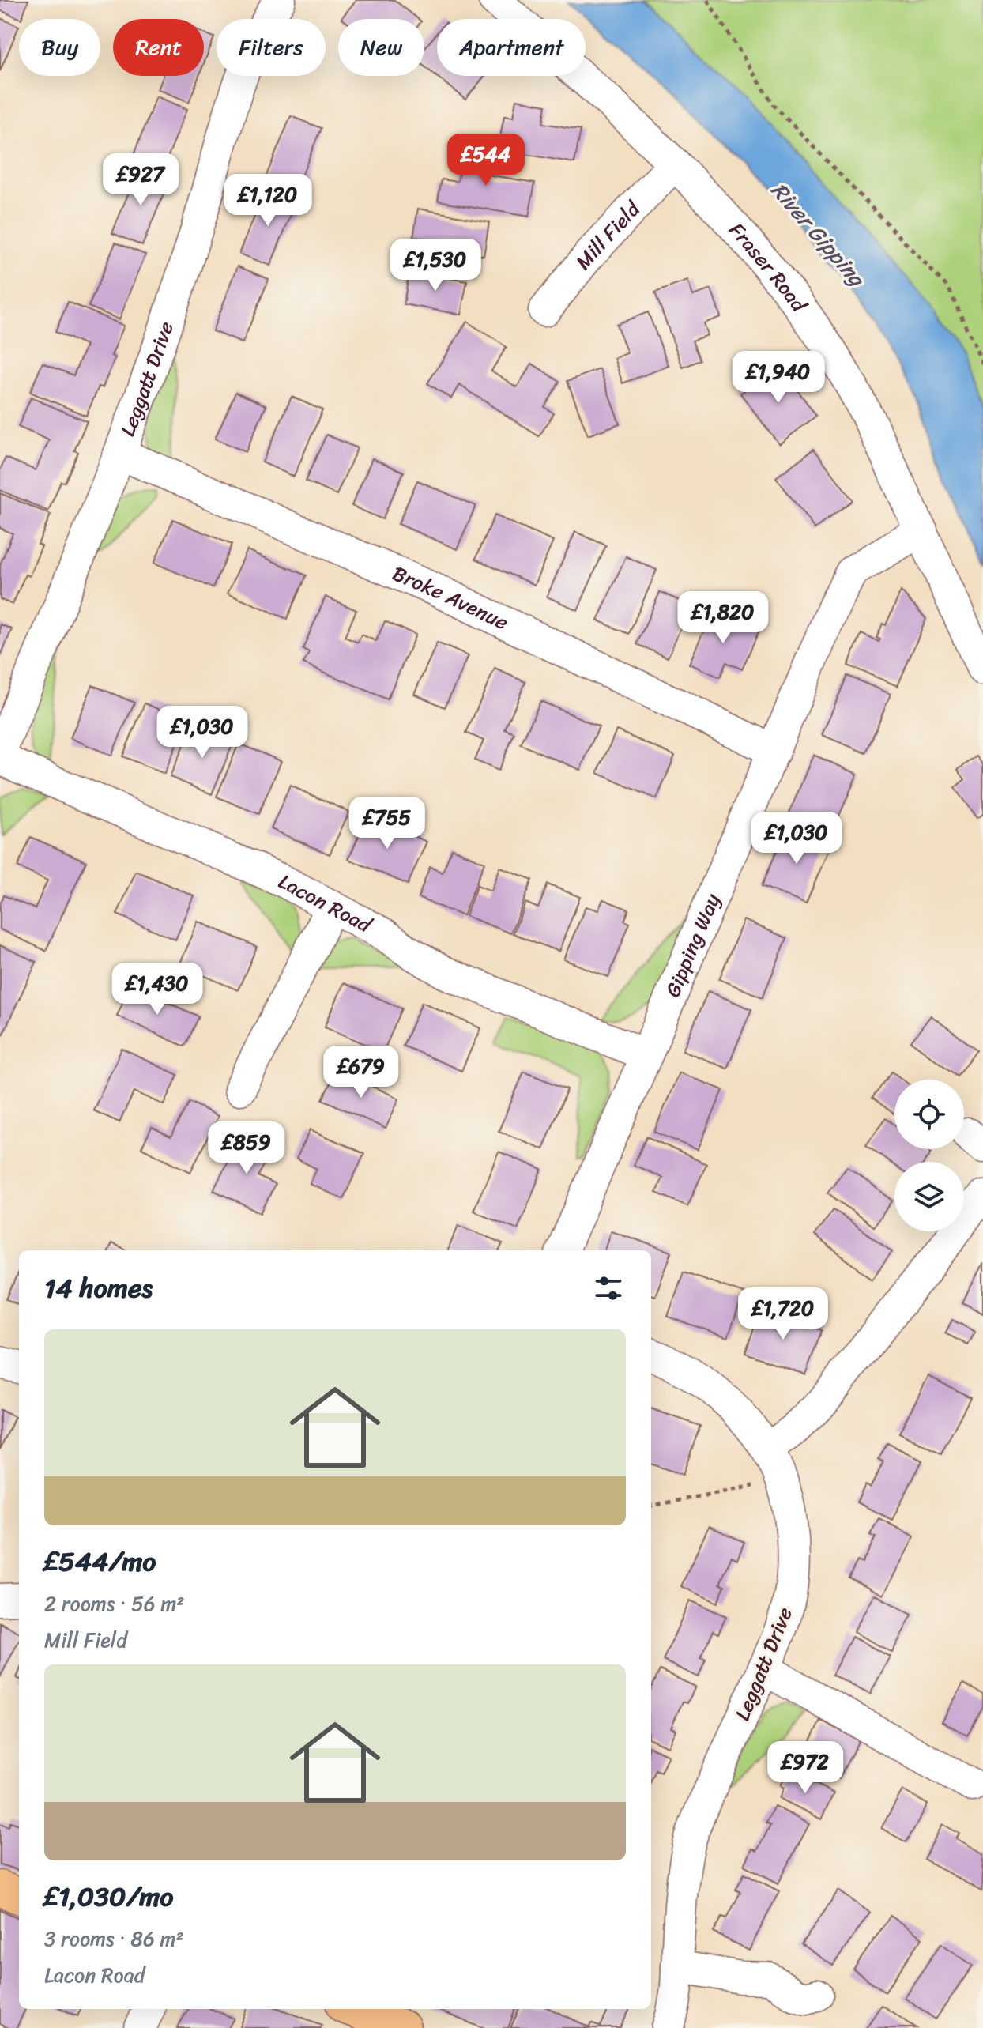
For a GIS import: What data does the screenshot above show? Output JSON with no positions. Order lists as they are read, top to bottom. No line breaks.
{"streets":{"street":["Mill Field","Fraser Road","Leggatt Drive","Broke Avenue","Lacon Road","Gipping Way"]},"crossings":[["Mill Field","Fraser Road"],["Fraser Road","Gipping Way"],["Leggatt Drive","Broke Avenue"],["Broke Avenue","Gipping Way"],["Lacon Road","Gipping Way"]],"water":["River Gipping"],"page":{"chip":["Buy","Rent","Filters","New","Apartment"],"price":["£544","£927","£1,120","£1,530","£1,940","£1,820","£1,030","£755","£1,030","£1,430","£679","£859","£1,720","£972"],"heading":"14 homes","list":[{"name":"£544/mo","note":"2 rooms · 56 m² · Mill Field"},{"name":"£1,030/mo","note":"3 rooms · 86 m² · Lacon Road"}]}}
